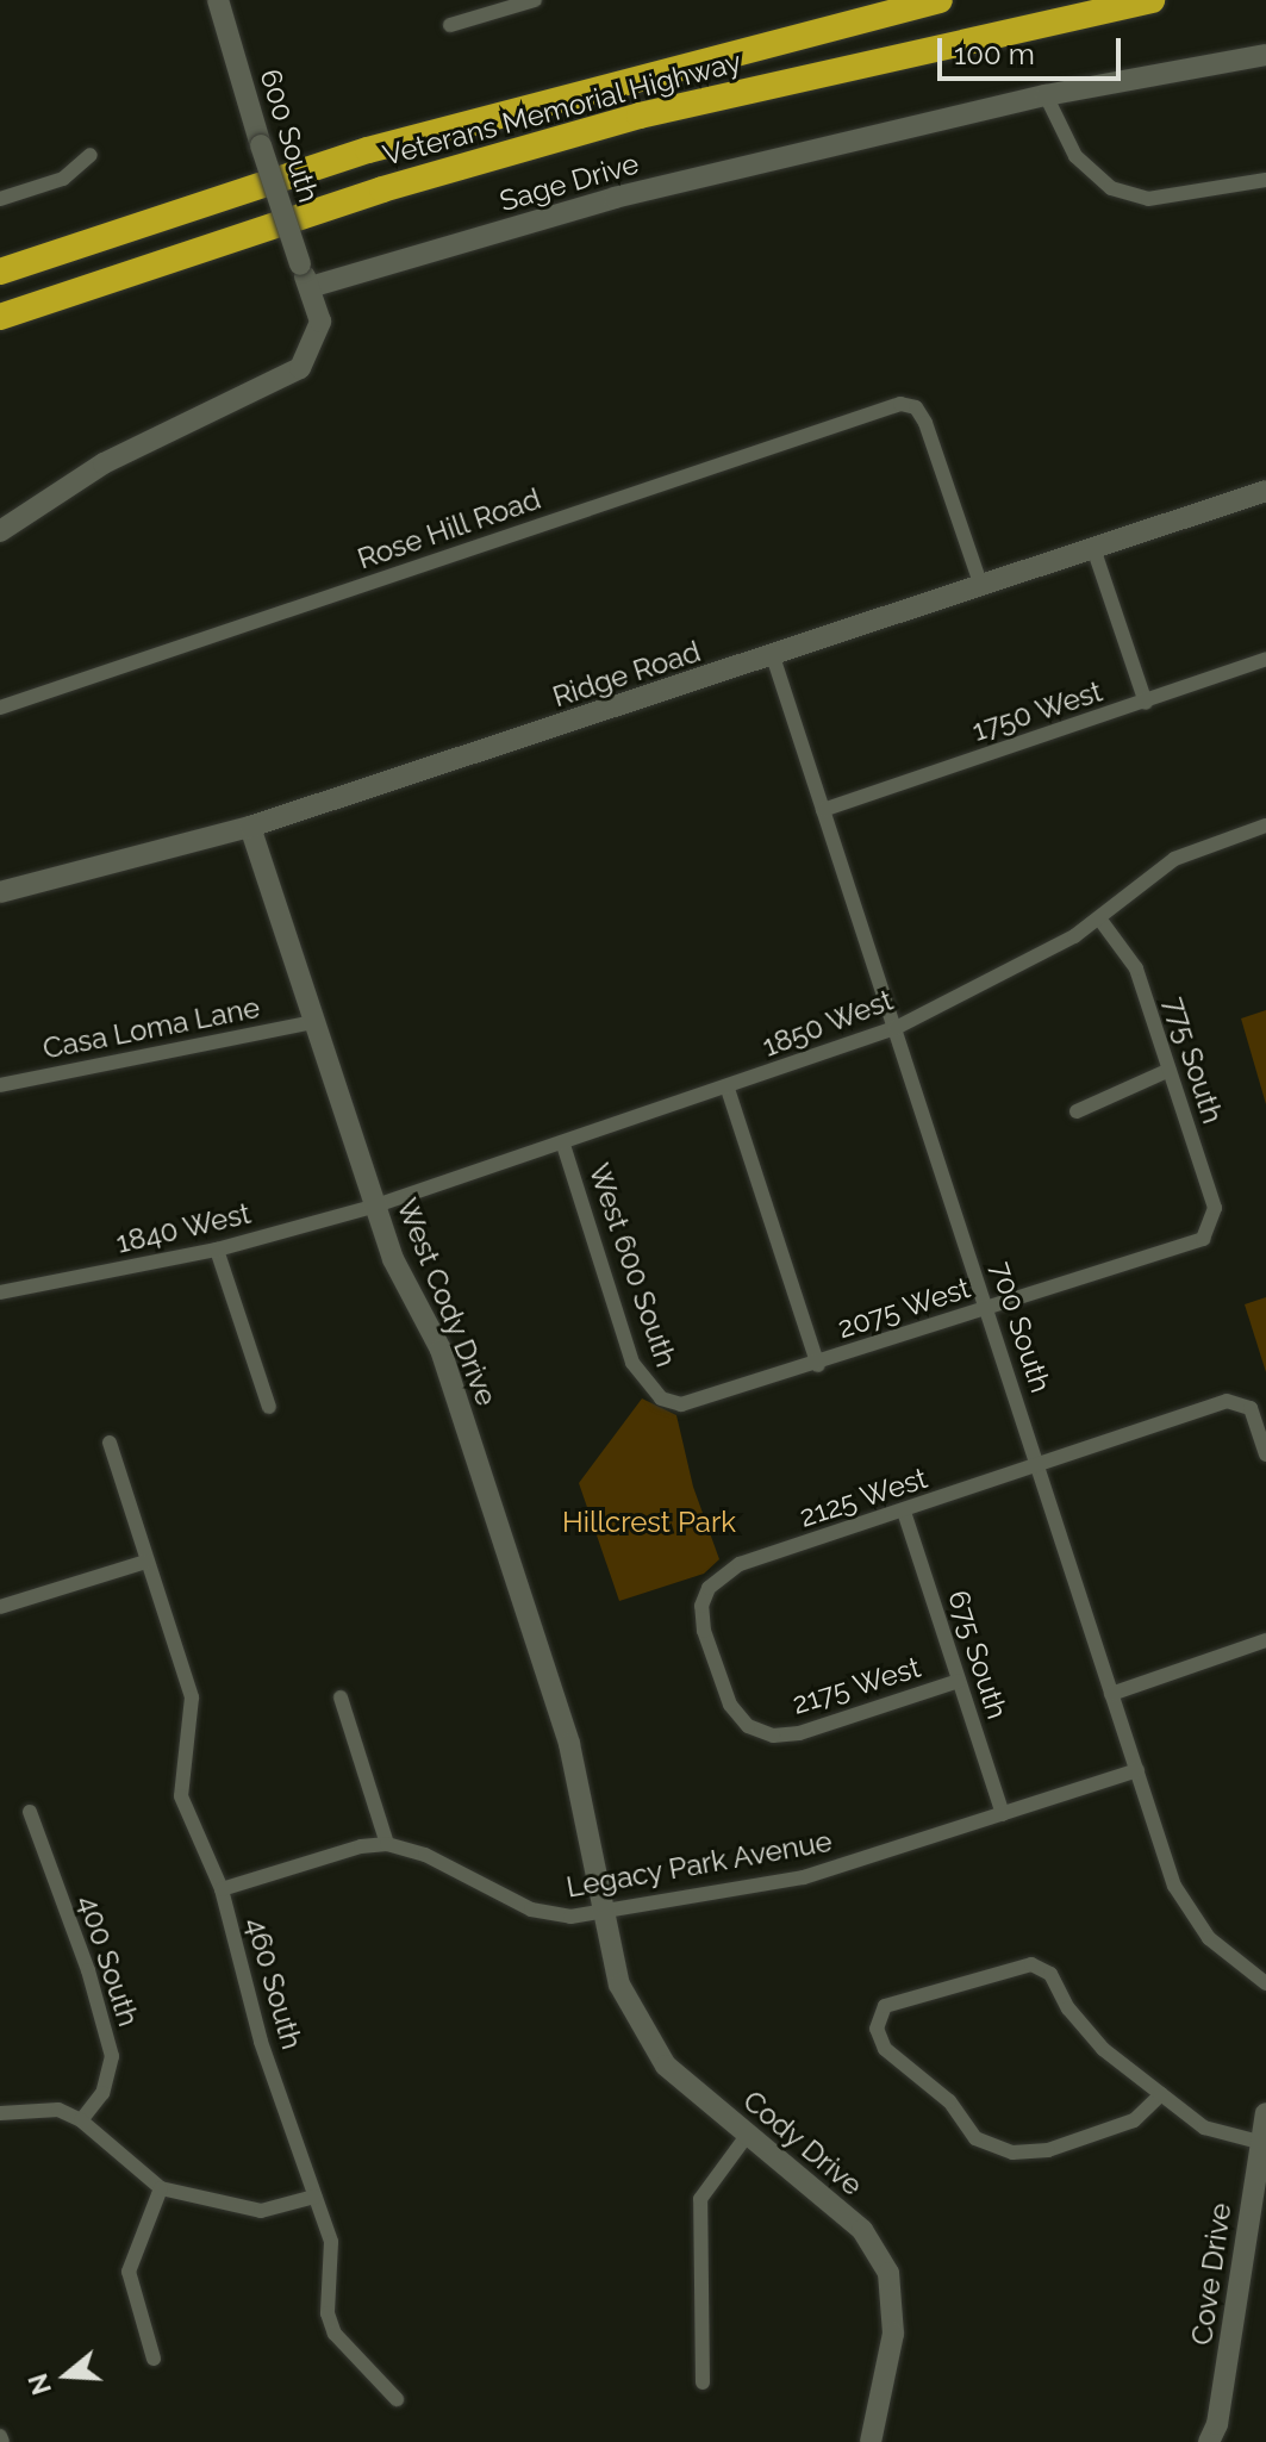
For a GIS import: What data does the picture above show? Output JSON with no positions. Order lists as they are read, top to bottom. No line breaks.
{"streets":{"highway":["Veterans Memorial Highway"],"street":["600 South","Sage Drive","Rose Hill Road","Ridge Road","1750 West","1850 West","Casa Loma Lane","775 South","1840 West","West 600 South","West Cody Drive","2075 West","700 South","2125 West","675 South","2175 West","Legacy Park Avenue","400 South","460 South","Cody Drive","Cove Drive"]},"crossings":[["600 South","Sage Drive"],["Rose Hill Road","Ridge Road"],["Ridge Road","West Cody Drive"],["Ridge Road","700 South"],["1750 West","700 South"],["1850 West","775 South"],["1850 West","1840 West"],["1850 West","West 600 South"],["1850 West","West Cody Drive"],["1850 West","700 South"],["Casa Loma Lane","West Cody Drive"],["775 South","2075 West"],["1840 West","West Cody Drive"],["West 600 South","2075 West"],["West Cody Drive","Legacy Park Avenue"],["West Cody Drive","Cody Drive"],["2075 West","700 South"],["700 South","2125 West"],["700 South","Legacy Park Avenue"],["2125 West","675 South"],["2125 West","2175 West"],["675 South","2175 West"],["675 South","Legacy Park Avenue"],["Legacy Park Avenue","460 South"],["Legacy Park Avenue","Cody Drive"]],"parks":["Hillcrest Park"],"scale_bar":"100 m","north":"left"}
